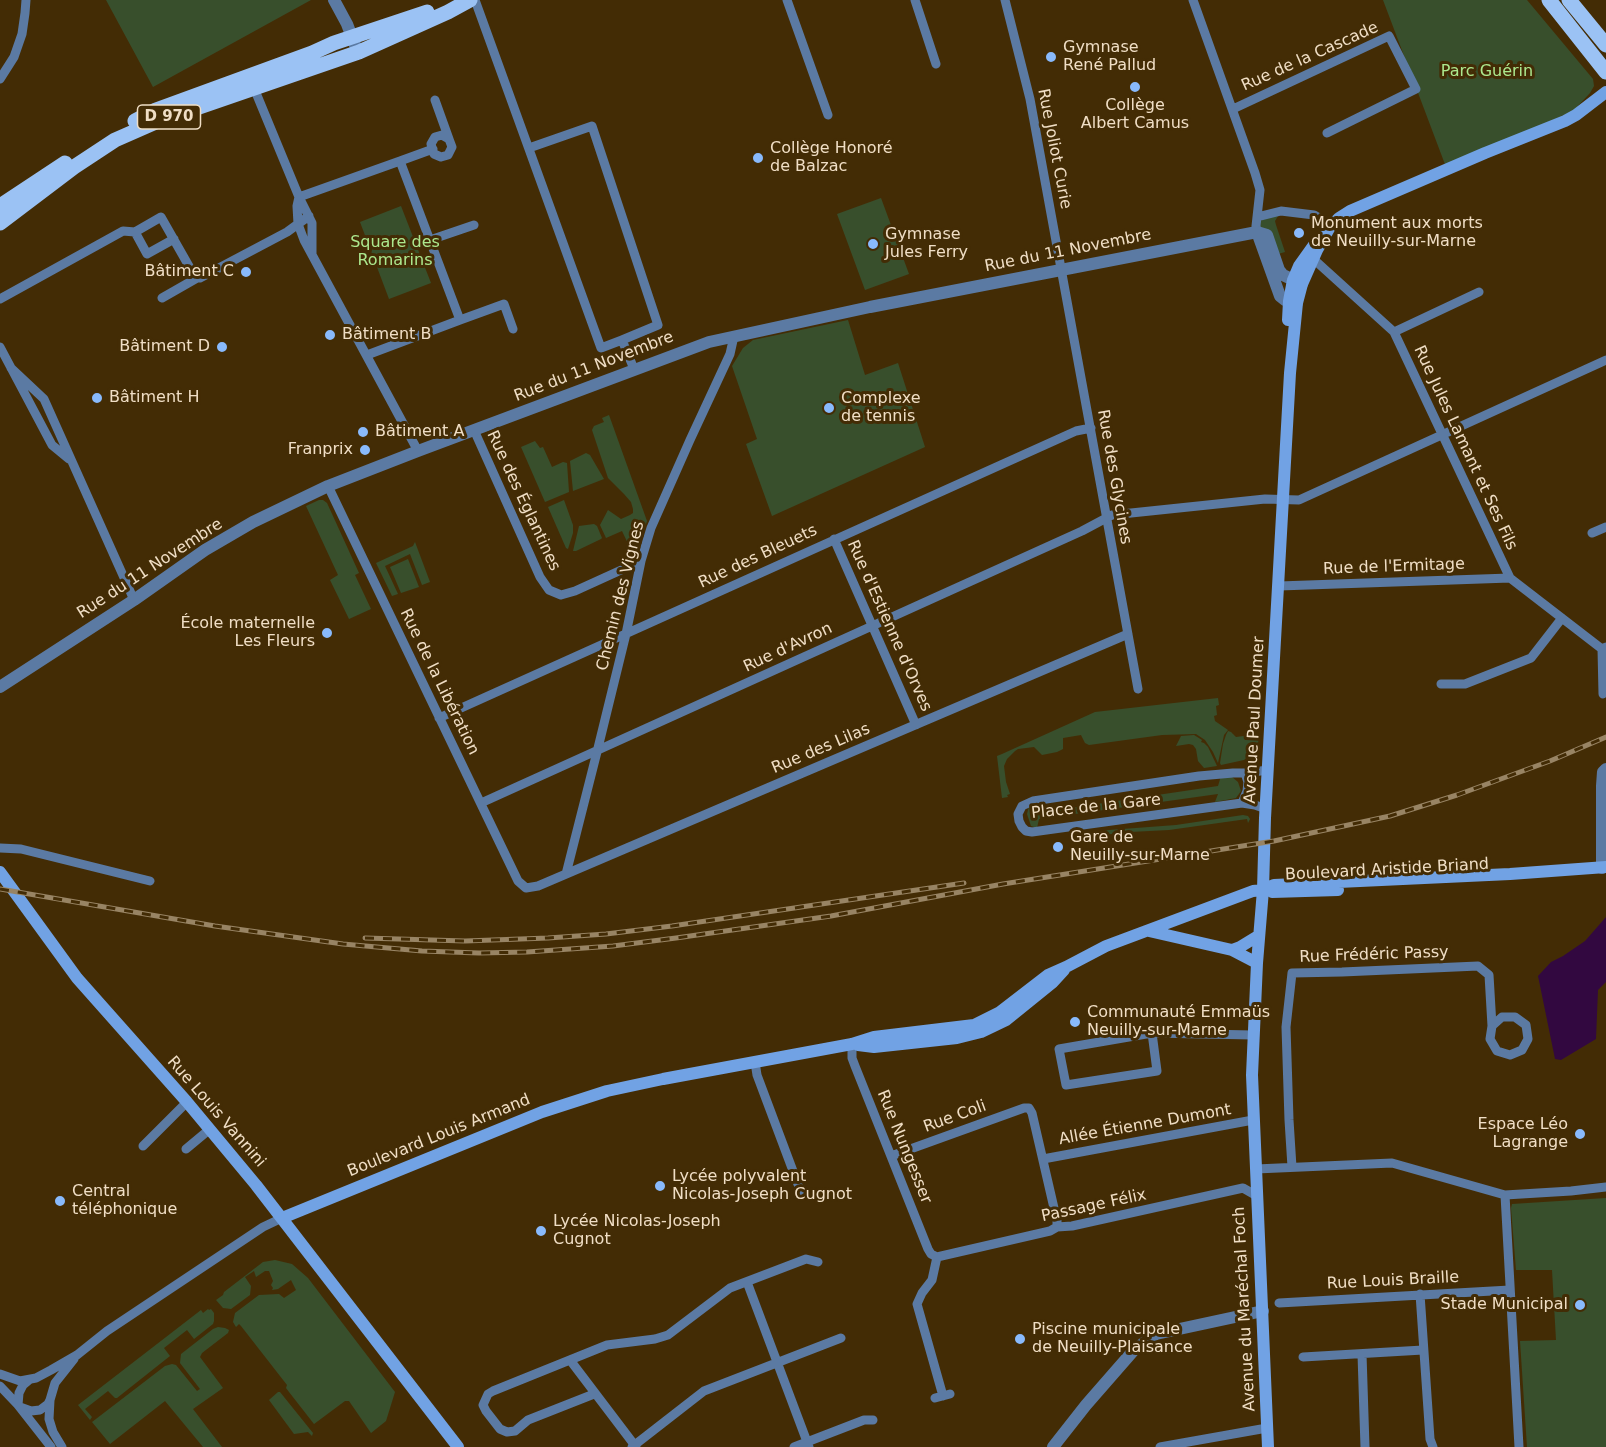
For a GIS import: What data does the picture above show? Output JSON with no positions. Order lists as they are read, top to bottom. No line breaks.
{"streets":{"main road":["D 970","Avenue Paul Doumer","Boulevard Aristide Briand","Rue Louis Vannini","Boulevard Louis Armand","Avenue du Maréchal Foch"],"street":["Rue de la Cascade","Rue Joliot Curie","Rue du 11 Novembre","Rue Jules Lamant et Ses Fils","Rue des Glycines","Rue des Églantines","Rue des Bleuets","Rue de l'Ermitage","Chemin des Vignes","Rue d'Estienne d'Orves","Rue d'Avron","Rue de la Libération","Rue des Lilas","Place de la Gare","Rue Frédéric Passy","Rue Coli","Allée Étienne Dumont","Rue Nungesser","Passage Félix","Rue Louis Braille"]},"crossings":[["Rue Joliot Curie","Rue du 11 Novembre"],["Rue Joliot Curie","Rue des Glycines"],["Rue du 11 Novembre","Rue des Glycines"],["Rue du 11 Novembre","Rue des Églantines"],["Rue du 11 Novembre","Chemin des Vignes"],["Rue du 11 Novembre","Rue de la Libération"],["Rue Jules Lamant et Ses Fils","Rue de l'Ermitage"],["Rue Jules Lamant et Ses Fils","Rue d'Avron"],["Rue Jules Lamant et Ses Fils","Avenue Paul Doumer"],["Rue des Glycines","Rue des Bleuets"],["Rue des Glycines","Rue d'Avron"],["Rue des Glycines","Rue des Lilas"],["Rue des Églantines","Chemin des Vignes"],["Rue des Bleuets","Chemin des Vignes"],["Rue des Bleuets","Rue d'Estienne d'Orves"],["Rue des Bleuets","Rue de la Libération"],["Rue de l'Ermitage","Avenue Paul Doumer"],["Chemin des Vignes","Rue d'Avron"],["Chemin des Vignes","Rue des Lilas"],["Rue d'Estienne d'Orves","Rue d'Avron"],["Rue d'Estienne d'Orves","Rue des Lilas"],["Rue d'Avron","Rue de la Libération"],["Rue d'Avron","Avenue Paul Doumer"],["Rue de la Libération","Rue des Lilas"],["Avenue Paul Doumer","Place de la Gare"],["Avenue Paul Doumer","Boulevard Aristide Briand"],["Avenue Paul Doumer","Allée Étienne Dumont"],["Avenue Paul Doumer","Boulevard Louis Armand"],["Avenue Paul Doumer","Avenue du Maréchal Foch"],["Boulevard Aristide Briand","Boulevard Louis Armand"],["Rue Louis Vannini","Boulevard Louis Armand"],["Rue Coli","Allée Étienne Dumont"],["Rue Coli","Rue Nungesser"],["Allée Étienne Dumont","Avenue du Maréchal Foch"],["Boulevard Louis Armand","Rue Nungesser"],["Rue Nungesser","Passage Félix"],["Passage Félix","Avenue du Maréchal Foch"]],"parks":["Parc Guérin","Square des Romarins"],"places":["Gymnase René Pallud","Collège Albert Camus","Collège Honoré de Balzac","Monument aux morts de Neuilly-sur-Marne","Gymnase Jules Ferry","Bâtiment C","Bâtiment B","Bâtiment D","Bâtiment H","Complexe de tennis","Bâtiment A","Franprix","École maternelle Les Fleurs","Gare de Neuilly-sur-Marne","Communauté Emmaüs Neuilly-sur-Marne","Espace Léo Lagrange","Lycée polyvalent Nicolas-Joseph Cugnot","Central téléphonique","Lycée Nicolas-Joseph Cugnot","Stade Municipal","Piscine municipale de Neuilly-Plaisance"]}
